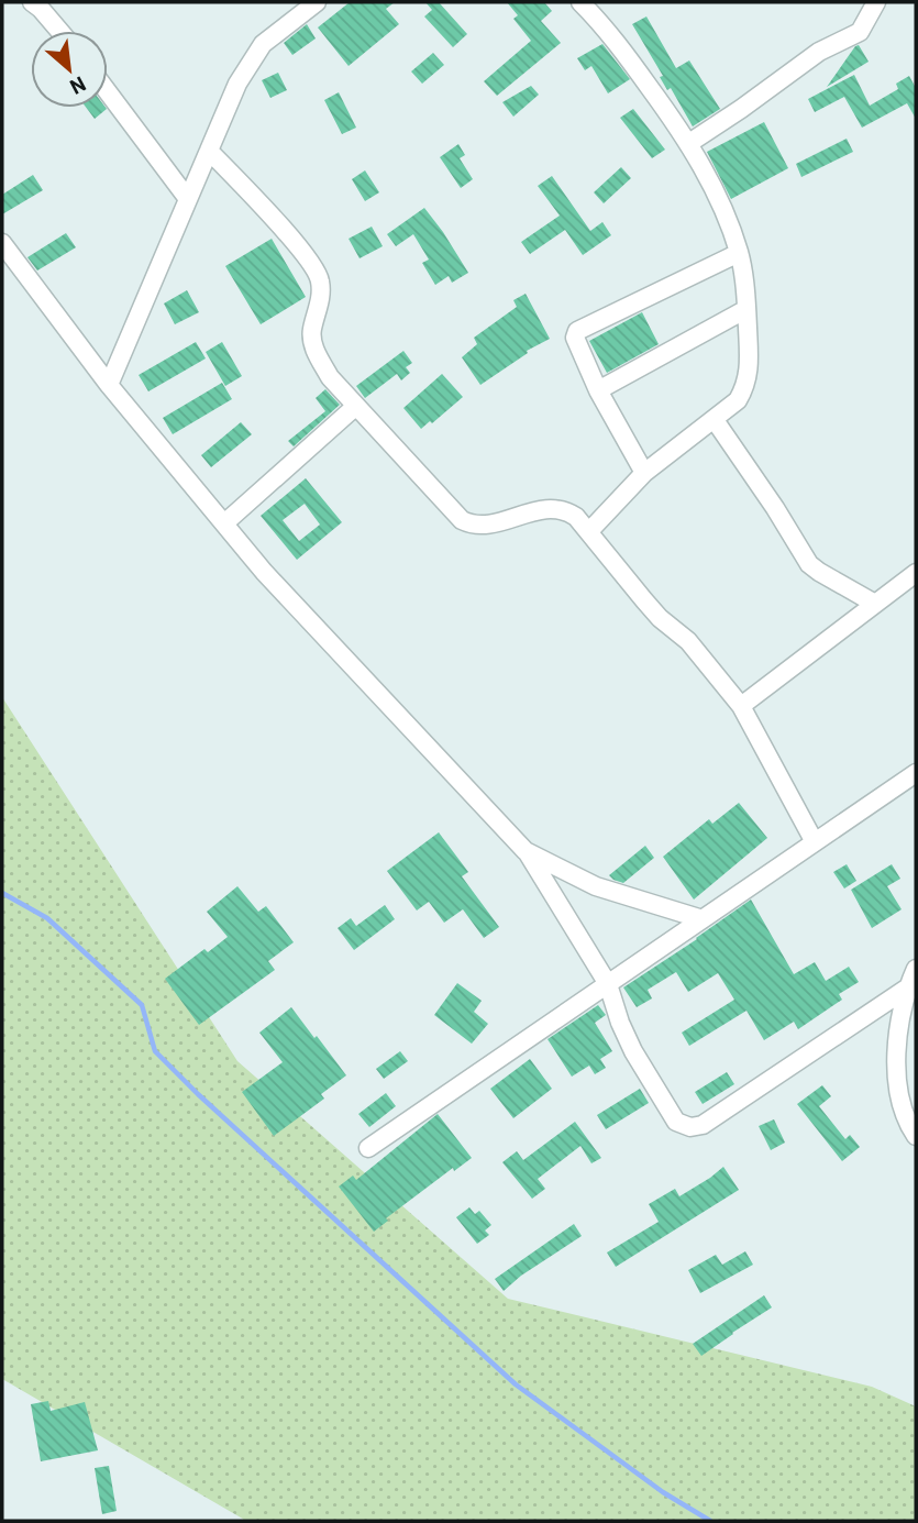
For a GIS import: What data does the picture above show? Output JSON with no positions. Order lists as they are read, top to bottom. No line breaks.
{"north":"bottom right"}
